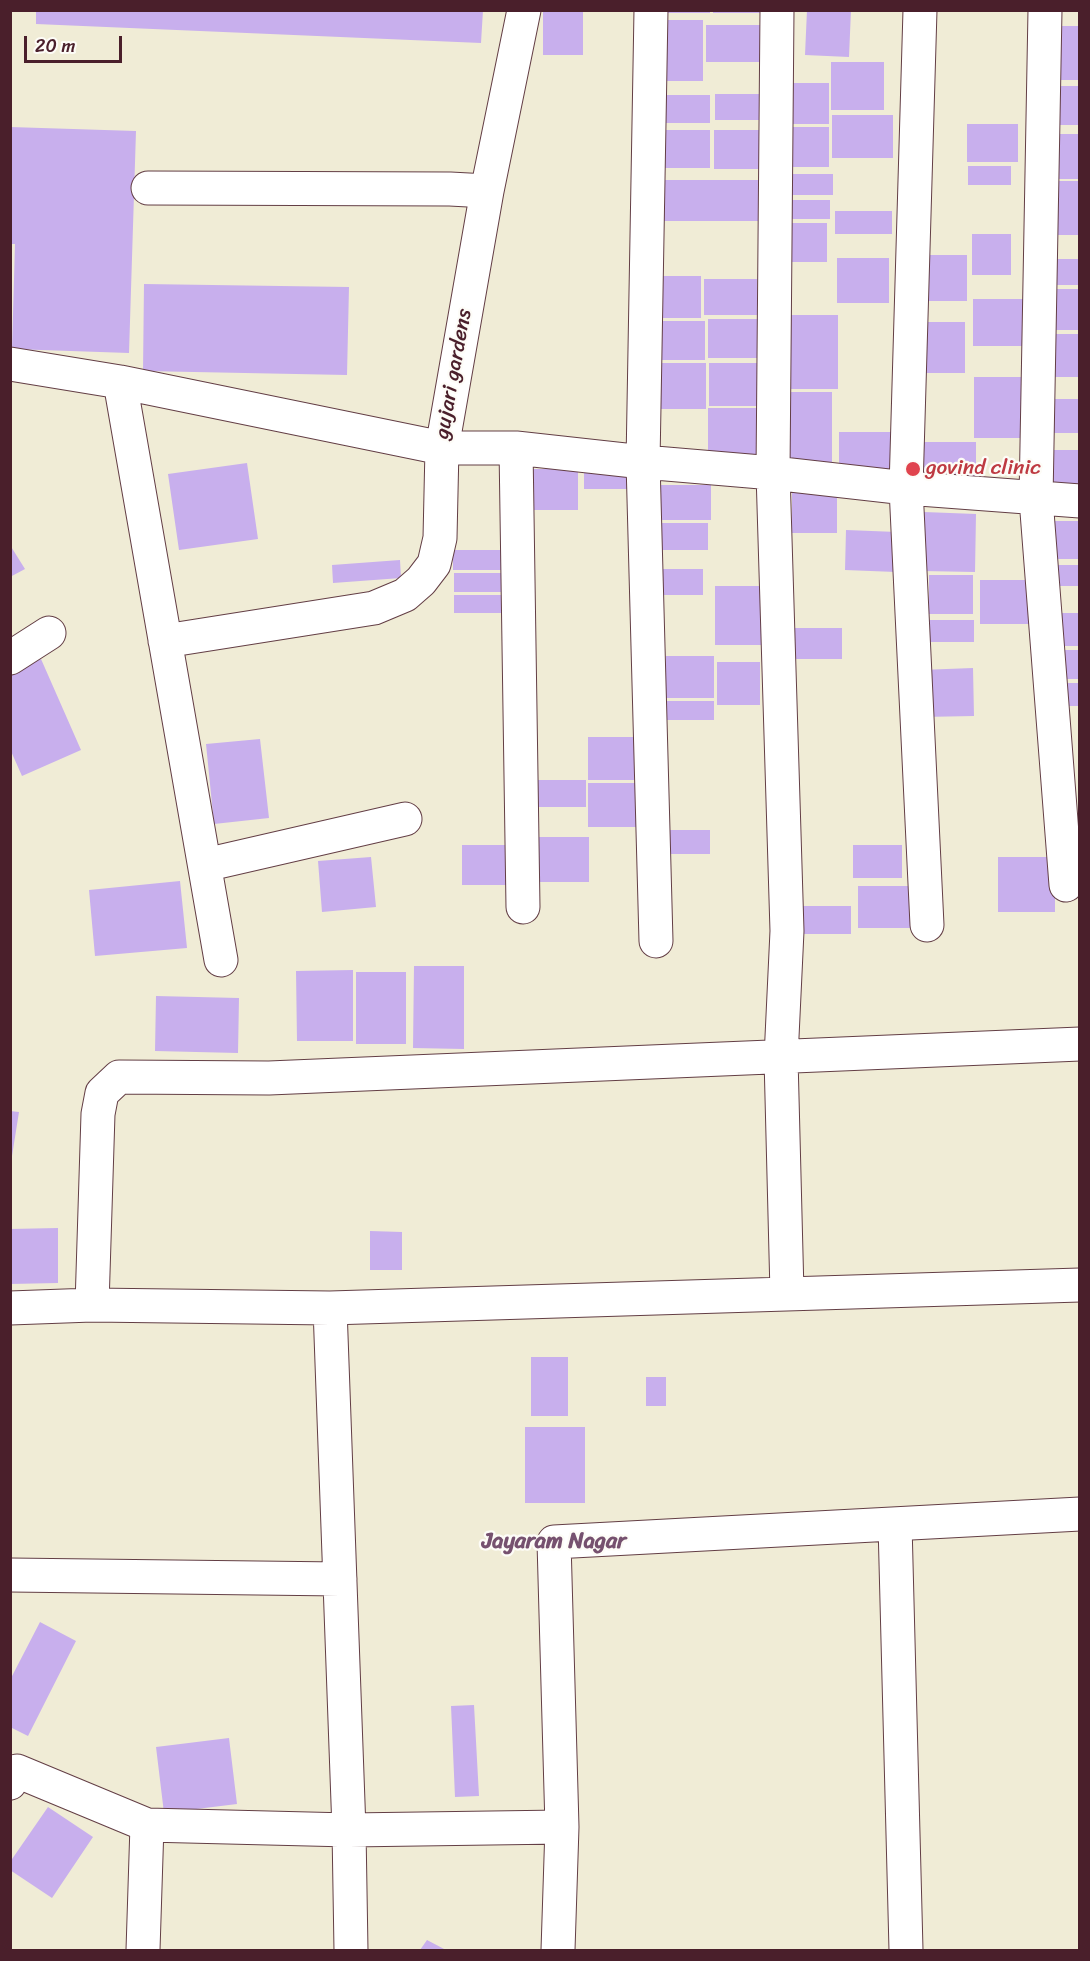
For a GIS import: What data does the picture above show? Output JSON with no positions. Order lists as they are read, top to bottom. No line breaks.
{"streets":{"street":["gujari gardens"]},"districts":["Jayaram Nagar"],"places":["govind clinic"],"scale_bar":"20 m"}
